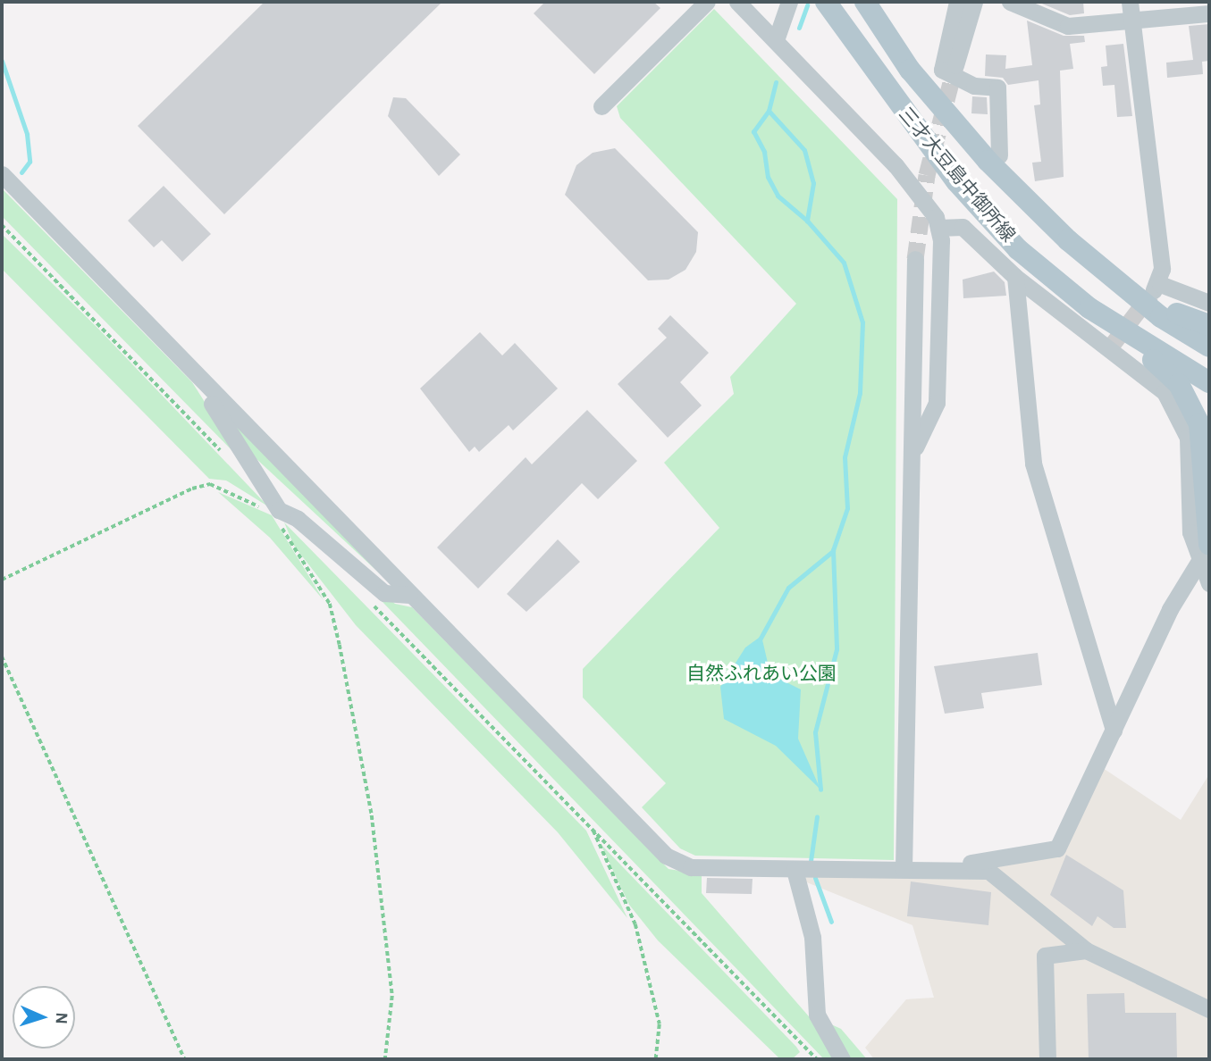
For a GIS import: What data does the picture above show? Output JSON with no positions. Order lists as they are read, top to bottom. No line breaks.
{"streets":{"main road":["三才大豆島中御所線"]},"parks":["自然ふれあい公園"],"north":"right"}
